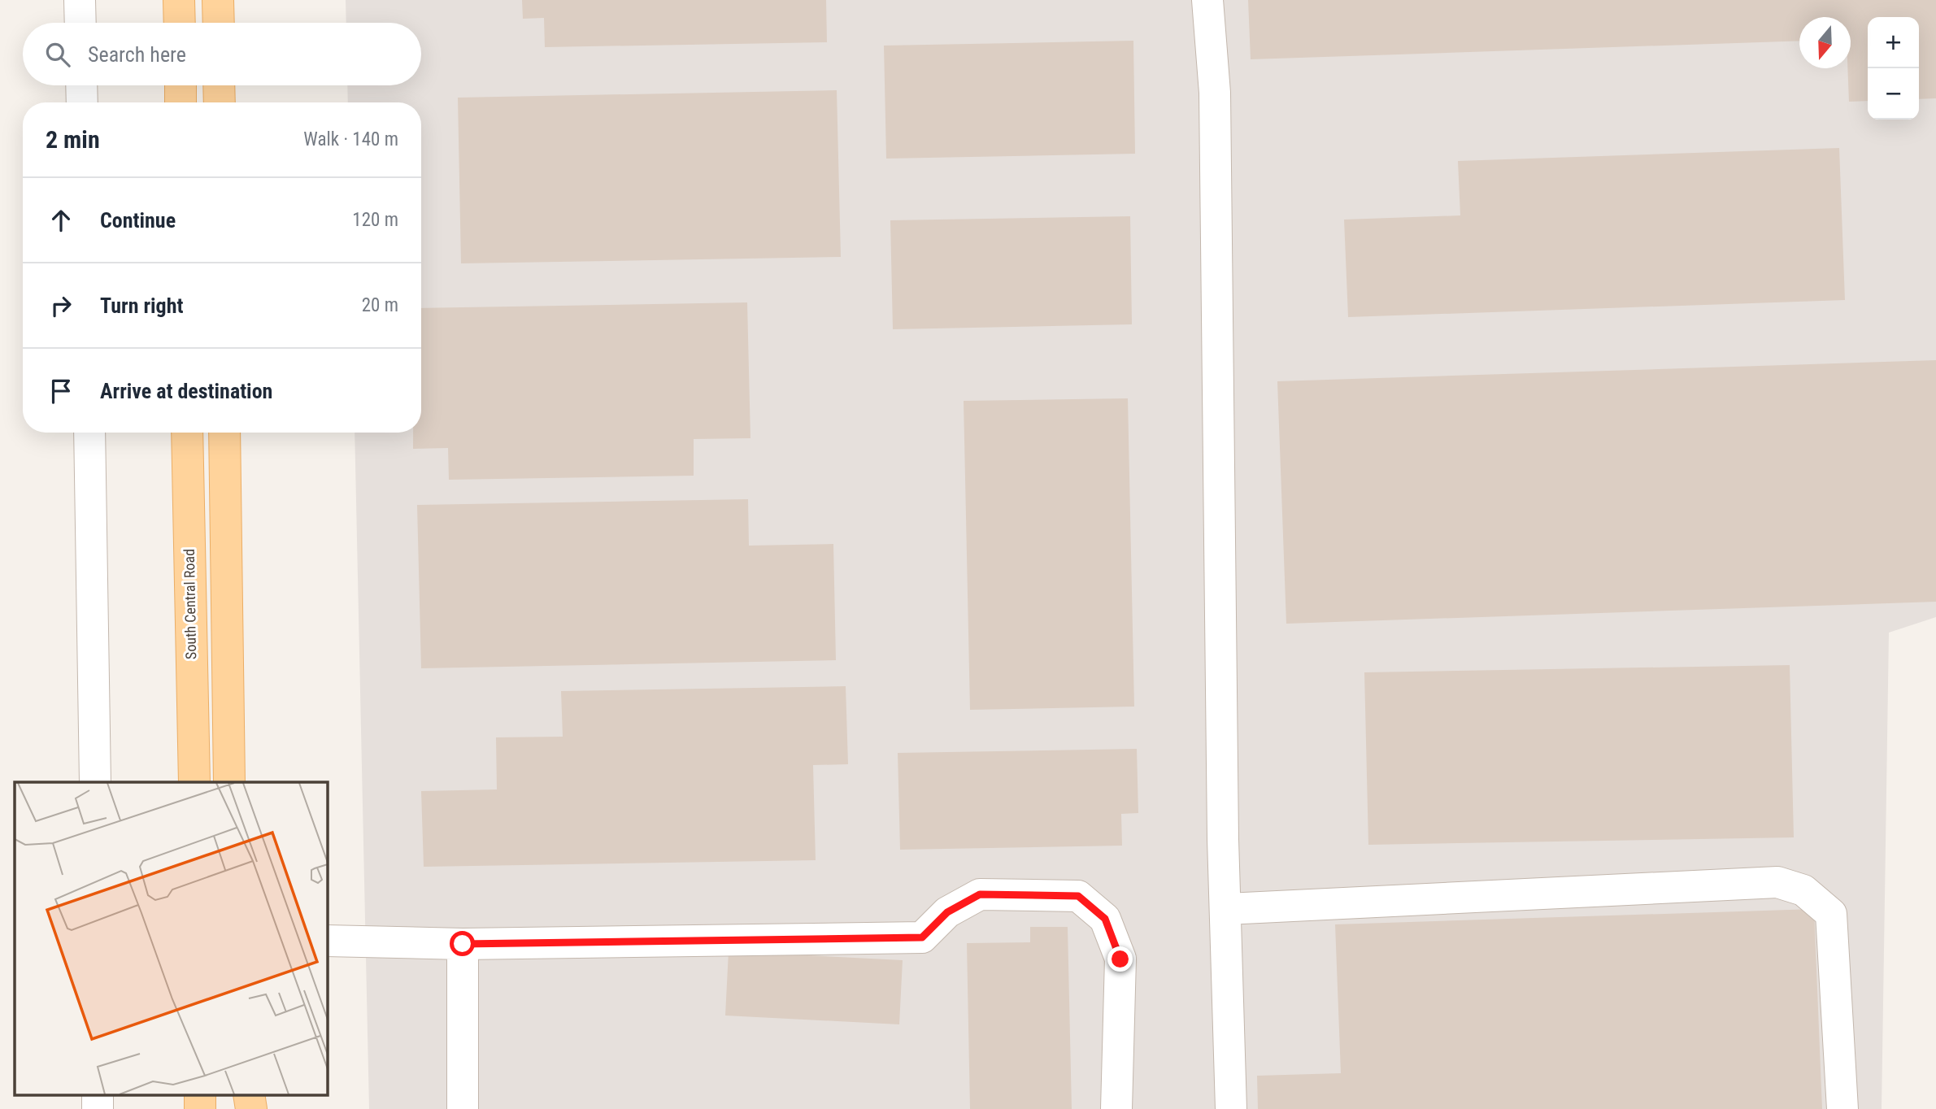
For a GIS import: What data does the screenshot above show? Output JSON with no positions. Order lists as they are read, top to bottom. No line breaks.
{"streets":{"main road":["South Central Road"]},"north":"bottom","page":{"map_buttons":["+","−"],"search":"Search here","heading":["2 min","Walk · 140 m"],"list":[["Continue","120 m"],["Turn right","20 m"],"Arrive at destination"]}}
